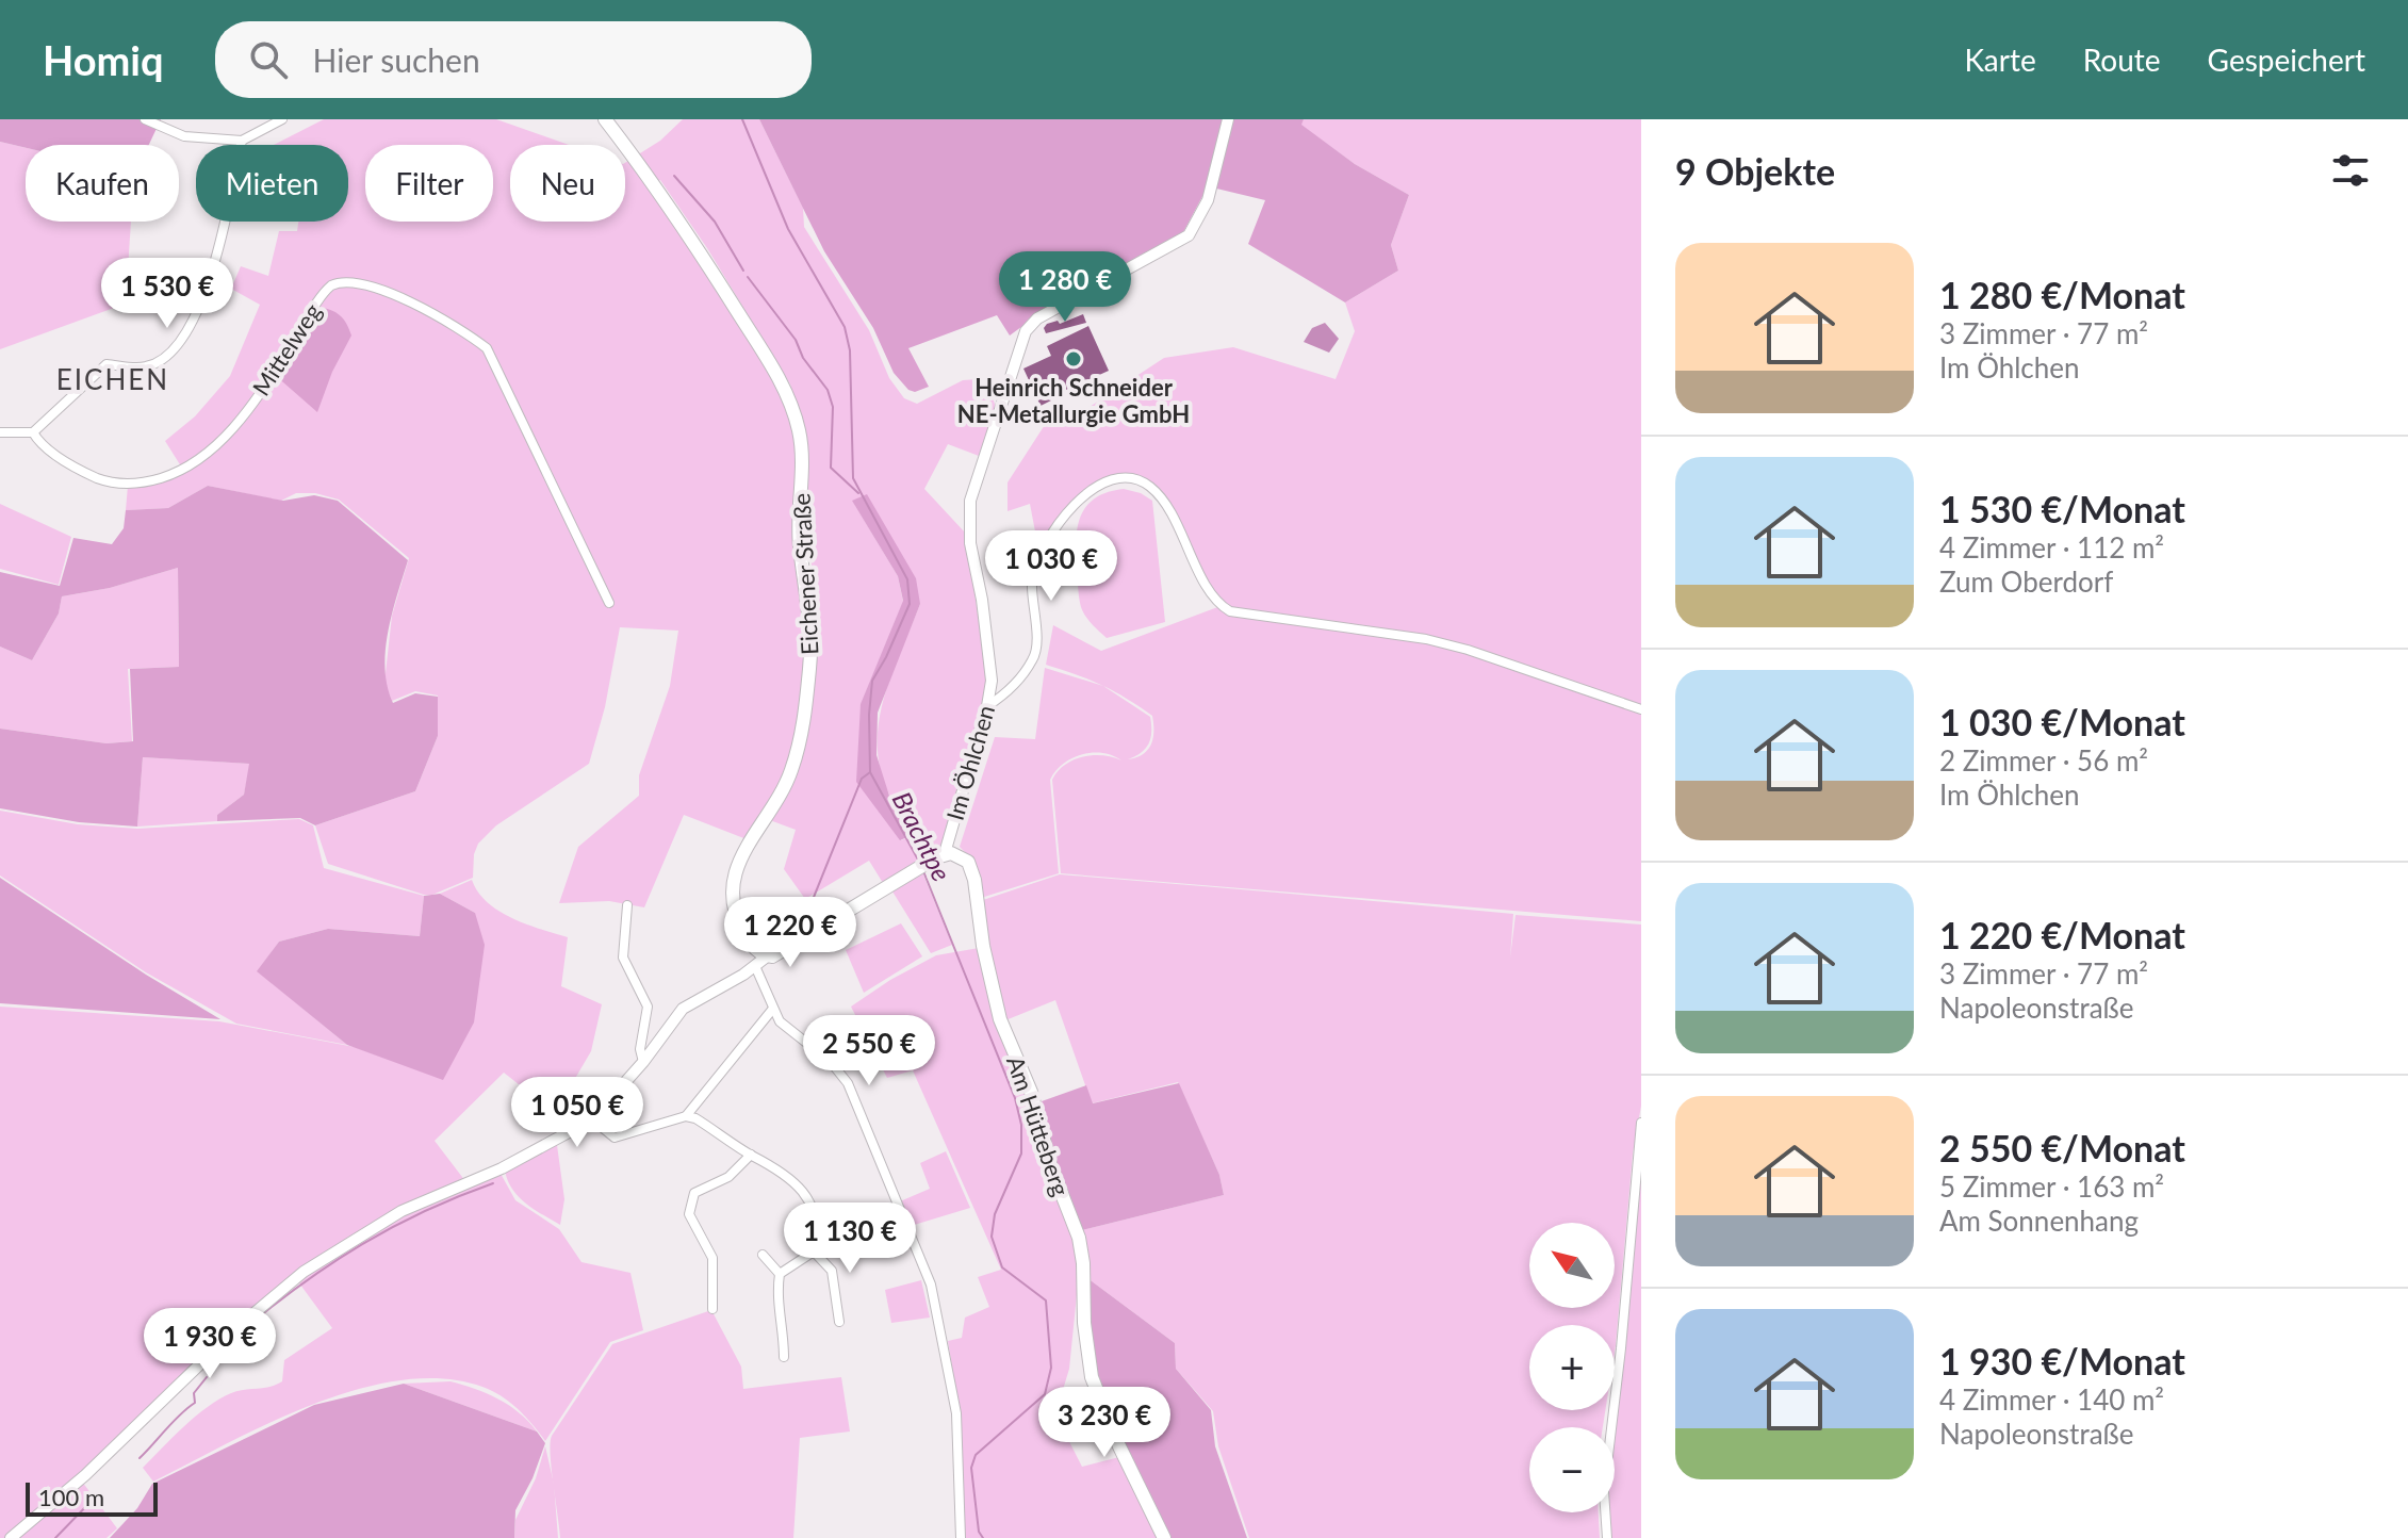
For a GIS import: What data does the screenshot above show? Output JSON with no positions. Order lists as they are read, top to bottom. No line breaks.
{"streets":{"main road":["Eichener Straße","Am Hütteberg"],"street":["Mittelweg","Im Öhlchen"]},"crossings":[["Im Öhlchen","Am Hütteberg"]],"districts":["EICHEN"],"water":["Brachtpe"],"places":["Heinrich Schneider NE-Metallurgie GmbH"],"scale_bar":"100 m","north":"top left","page":{"header":"Homiq","search":"Hier suchen","nav":["Karte","Route","Gespeichert"],"heading":"9 Objekte","chip":["Kaufen","Mieten","Filter","Neu"],"list":[{"name":"1 280 €/Monat","note":"3 Zimmer · 77 m² · Im Öhlchen"},{"name":"1 530 €/Monat","note":"4 Zimmer · 112 m² · Zum Oberdorf"},{"name":"1 030 €/Monat","note":"2 Zimmer · 56 m² · Im Öhlchen"},{"name":"1 220 €/Monat","note":"3 Zimmer · 77 m² · Napoleonstraße"},{"name":"2 550 €/Monat","note":"5 Zimmer · 163 m² · Am Sonnenhang"},{"name":"1 930 €/Monat","note":"4 Zimmer · 140 m² · Napoleonstraße"}],"price":["1 280 €","1 530 €","1 030 €","1 220 €","2 550 €","1 050 €","1 130 €","1 930 €","3 230 €"],"map_buttons":["+","−"],"scale":"100 m"}}
